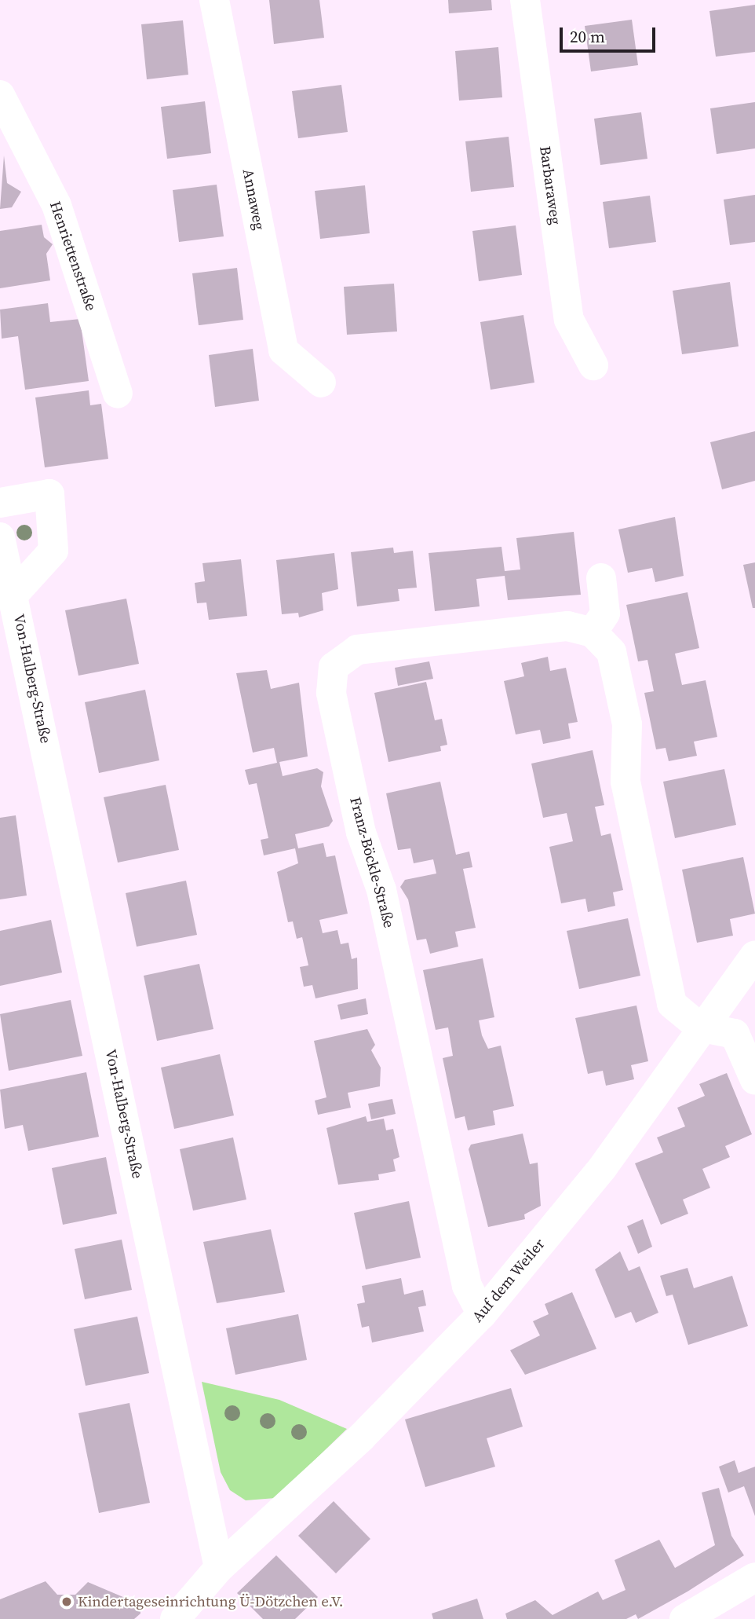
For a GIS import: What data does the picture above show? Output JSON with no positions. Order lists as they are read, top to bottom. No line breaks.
{"streets":{"street":["Barbaraweg","Annaweg","Henriettenstraße","Von-Halberg-Straße","Franz-Böckle-Straße","Auf dem Weiler"]},"crossings":[["Von-Halberg-Straße","Auf dem Weiler"],["Franz-Böckle-Straße","Auf dem Weiler"]],"places":["Kindertageseinrichtung Ü-Dötzchen e.V."],"scale_bar":"20 m"}
